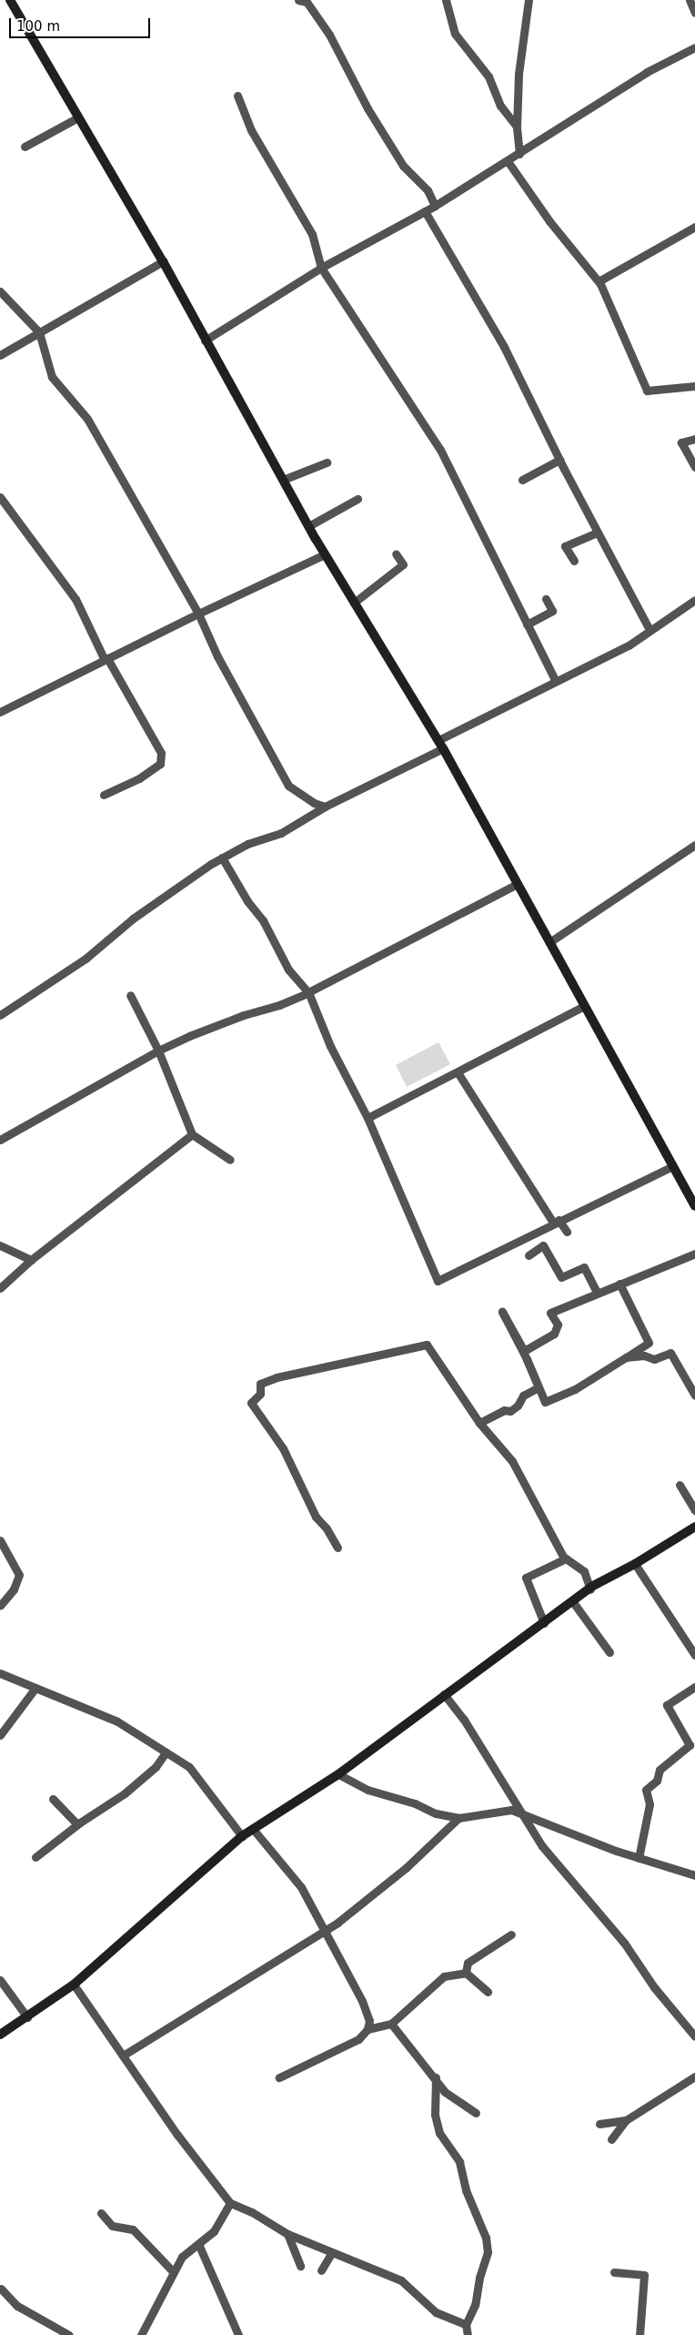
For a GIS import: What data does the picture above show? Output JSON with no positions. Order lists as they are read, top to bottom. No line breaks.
{"scale_bar":"100 m"}
